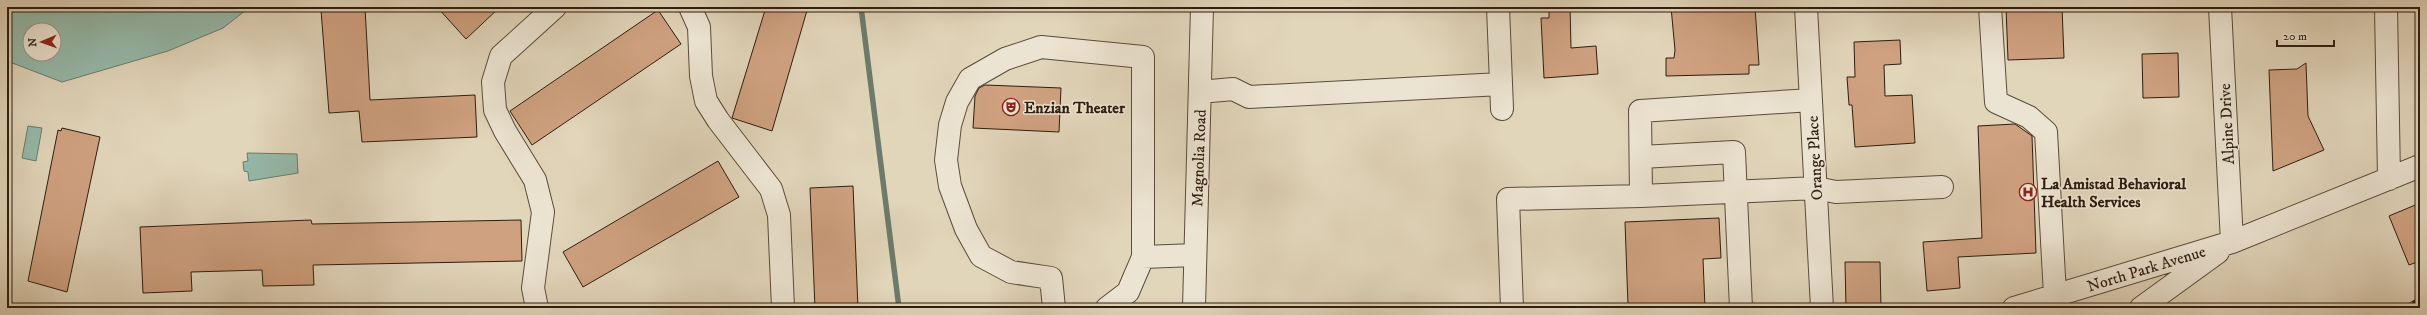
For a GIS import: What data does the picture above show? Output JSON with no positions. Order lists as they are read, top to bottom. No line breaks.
{"streets":{"street":["Alpine Drive","Magnolia Road","Orange Place","North Park Avenue"]},"crossings":[["Alpine Drive","North Park Avenue"]],"places":{"theatre":["Enzian Theater"],"hospital":["La Amistad Behavioral Health Services"]},"scale_bar":"20 m","north":"left"}
